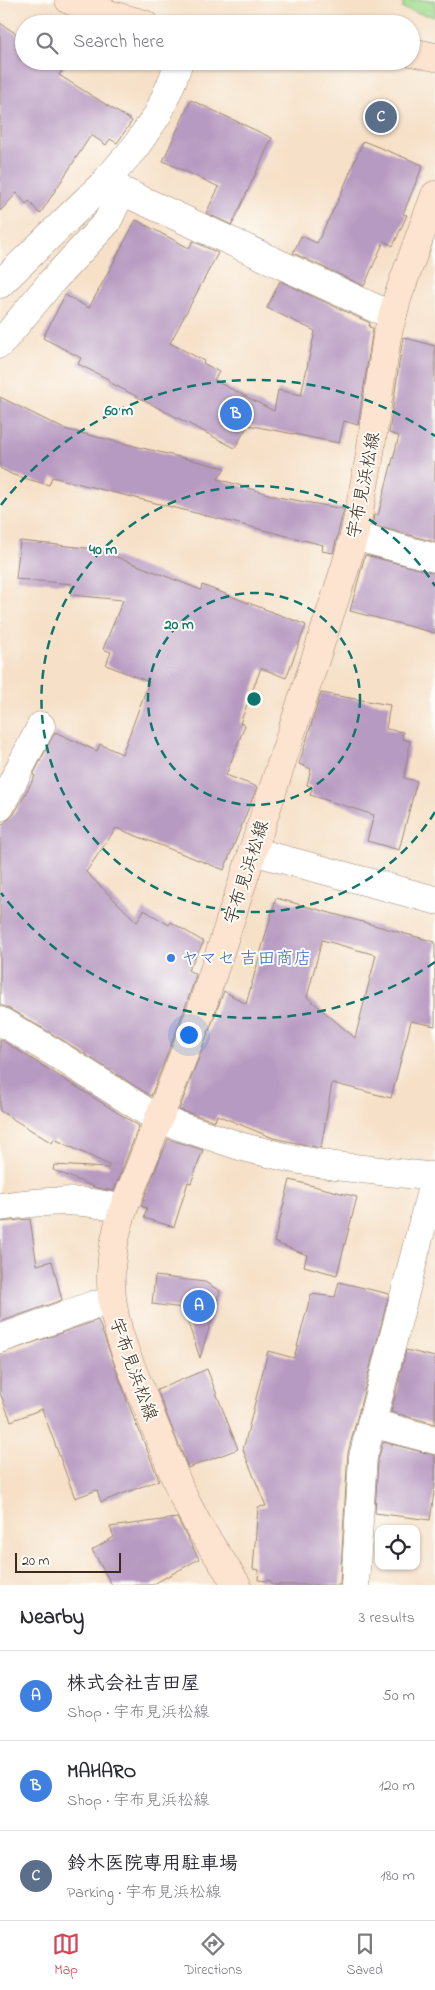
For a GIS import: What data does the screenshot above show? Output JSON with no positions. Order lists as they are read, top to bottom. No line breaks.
{"streets":{"main road":["宇布見浜松線"]},"places":["ヤマセ 吉田商店"],"scale_bar":"20 m","page":{"search":"Search here","pins":["C","B","A"],"scale":"20 m","heading":["Nearby","3 results"],"list":[{"mark":"A","name":"株式会社吉田屋","note":"Shop · 宇布見浜松線","value":"50 m"},{"mark":"B","name":"MAHARO","note":"Shop · 宇布見浜松線","value":"120 m"},{"mark":"C","name":"鈴木医院専用駐車場","note":"Parking · 宇布見浜松線","value":"180 m"}],"nav":["Map","Directions","Saved"]},"rings":["60 m","40 m","20 m"]}
